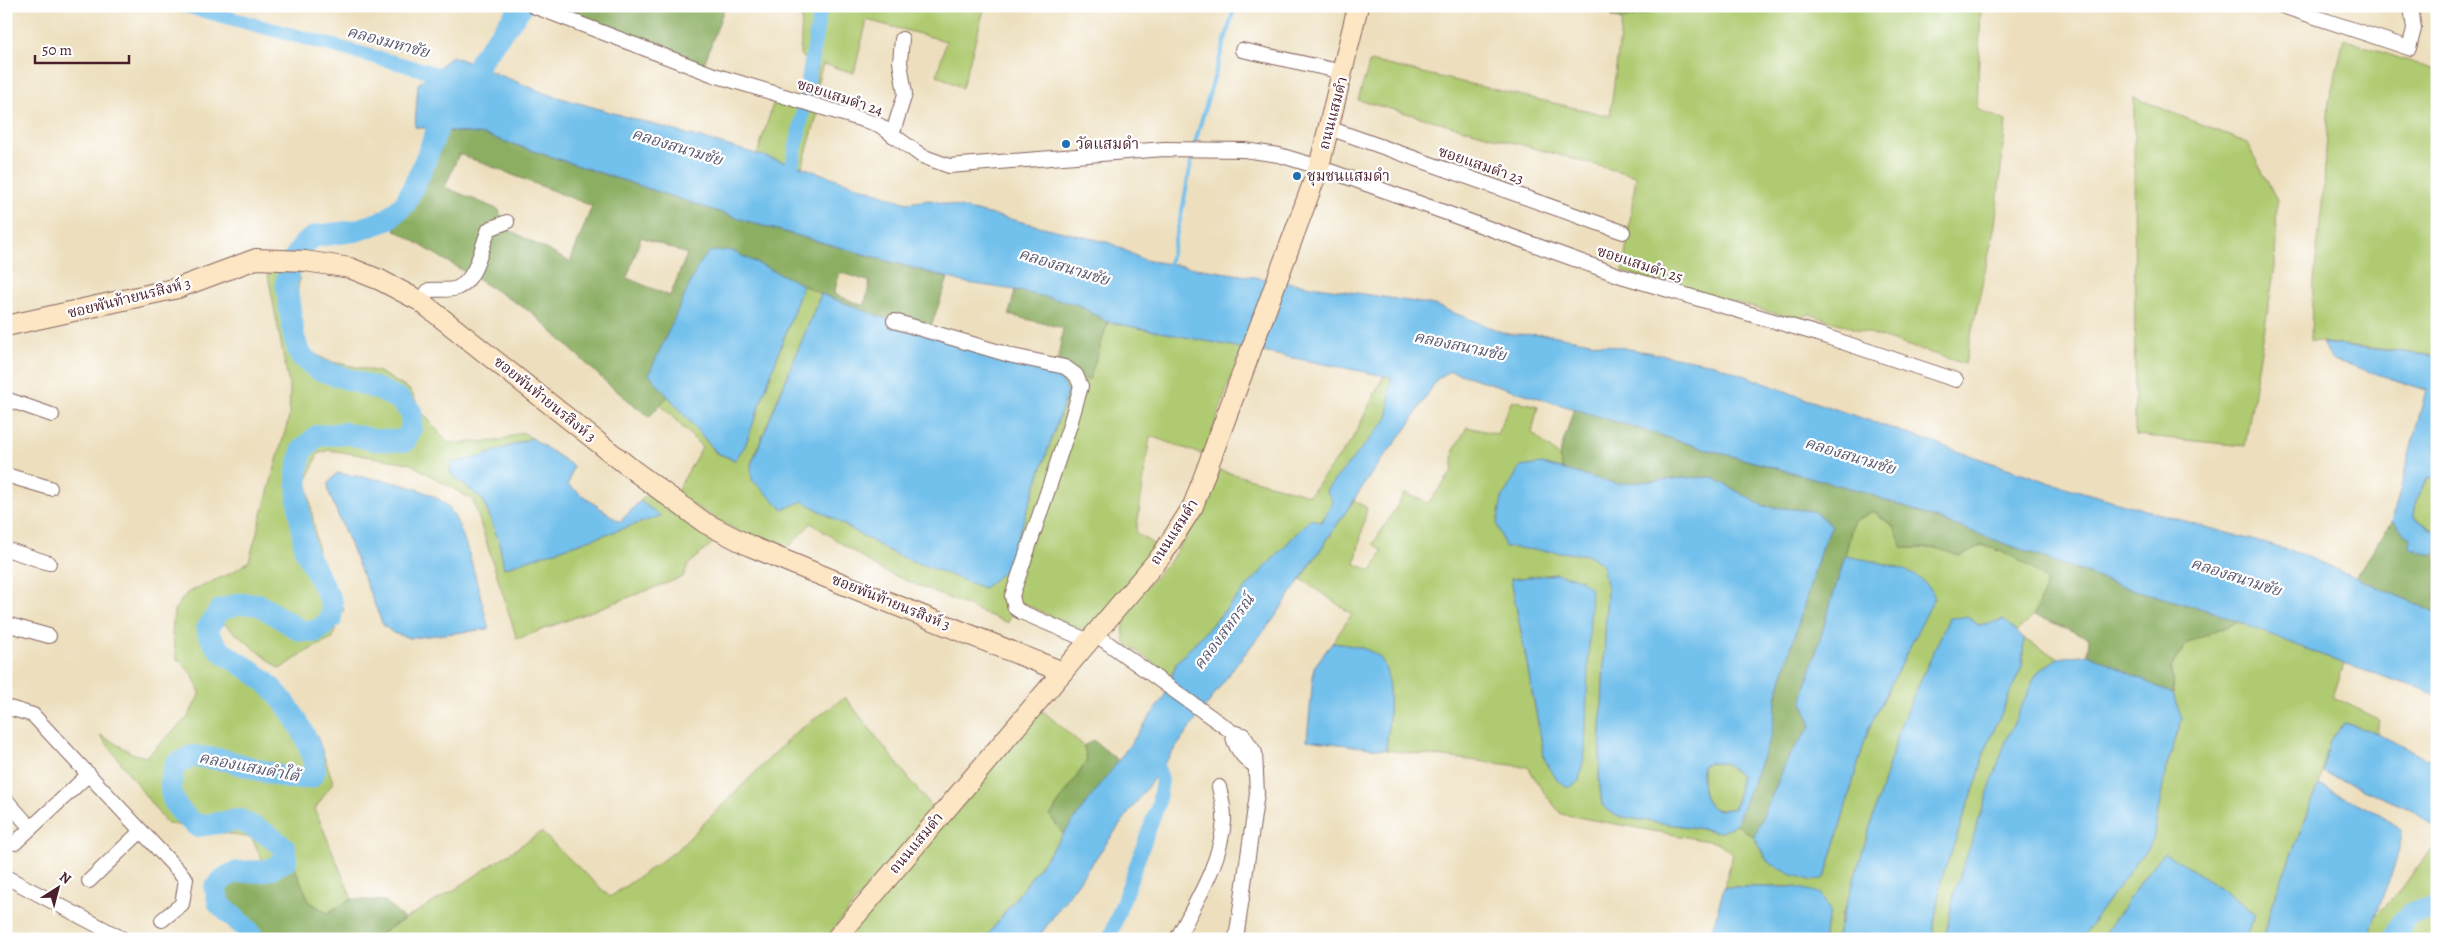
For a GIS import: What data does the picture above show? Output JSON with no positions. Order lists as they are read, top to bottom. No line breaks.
{"streets":{"street":["ซอยแสมดำ 24","ถนนแสมดำ","ซอยแสมดำ 23","ซอยแสมดำ 25","ซอยพันท้ายนรสิงห์ 3"]},"crossings":[["ซอยแสมดำ 24","ถนนแสมดำ"],["ซอยแสมดำ 24","ซอยแสมดำ 25"],["ถนนแสมดำ","ซอยแสมดำ 23"],["ถนนแสมดำ","ซอยแสมดำ 25"],["ถนนแสมดำ","ซอยพันท้ายนรสิงห์ 3"]],"water":["คลองมหาชัย","คลองสนามชัย","คลองสหกรณ์","คลองแสมดำใต้"],"places":["วัดแสมดำ","ชุมชนแสมดำ"],"scale_bar":"50 m","north":"top right"}
